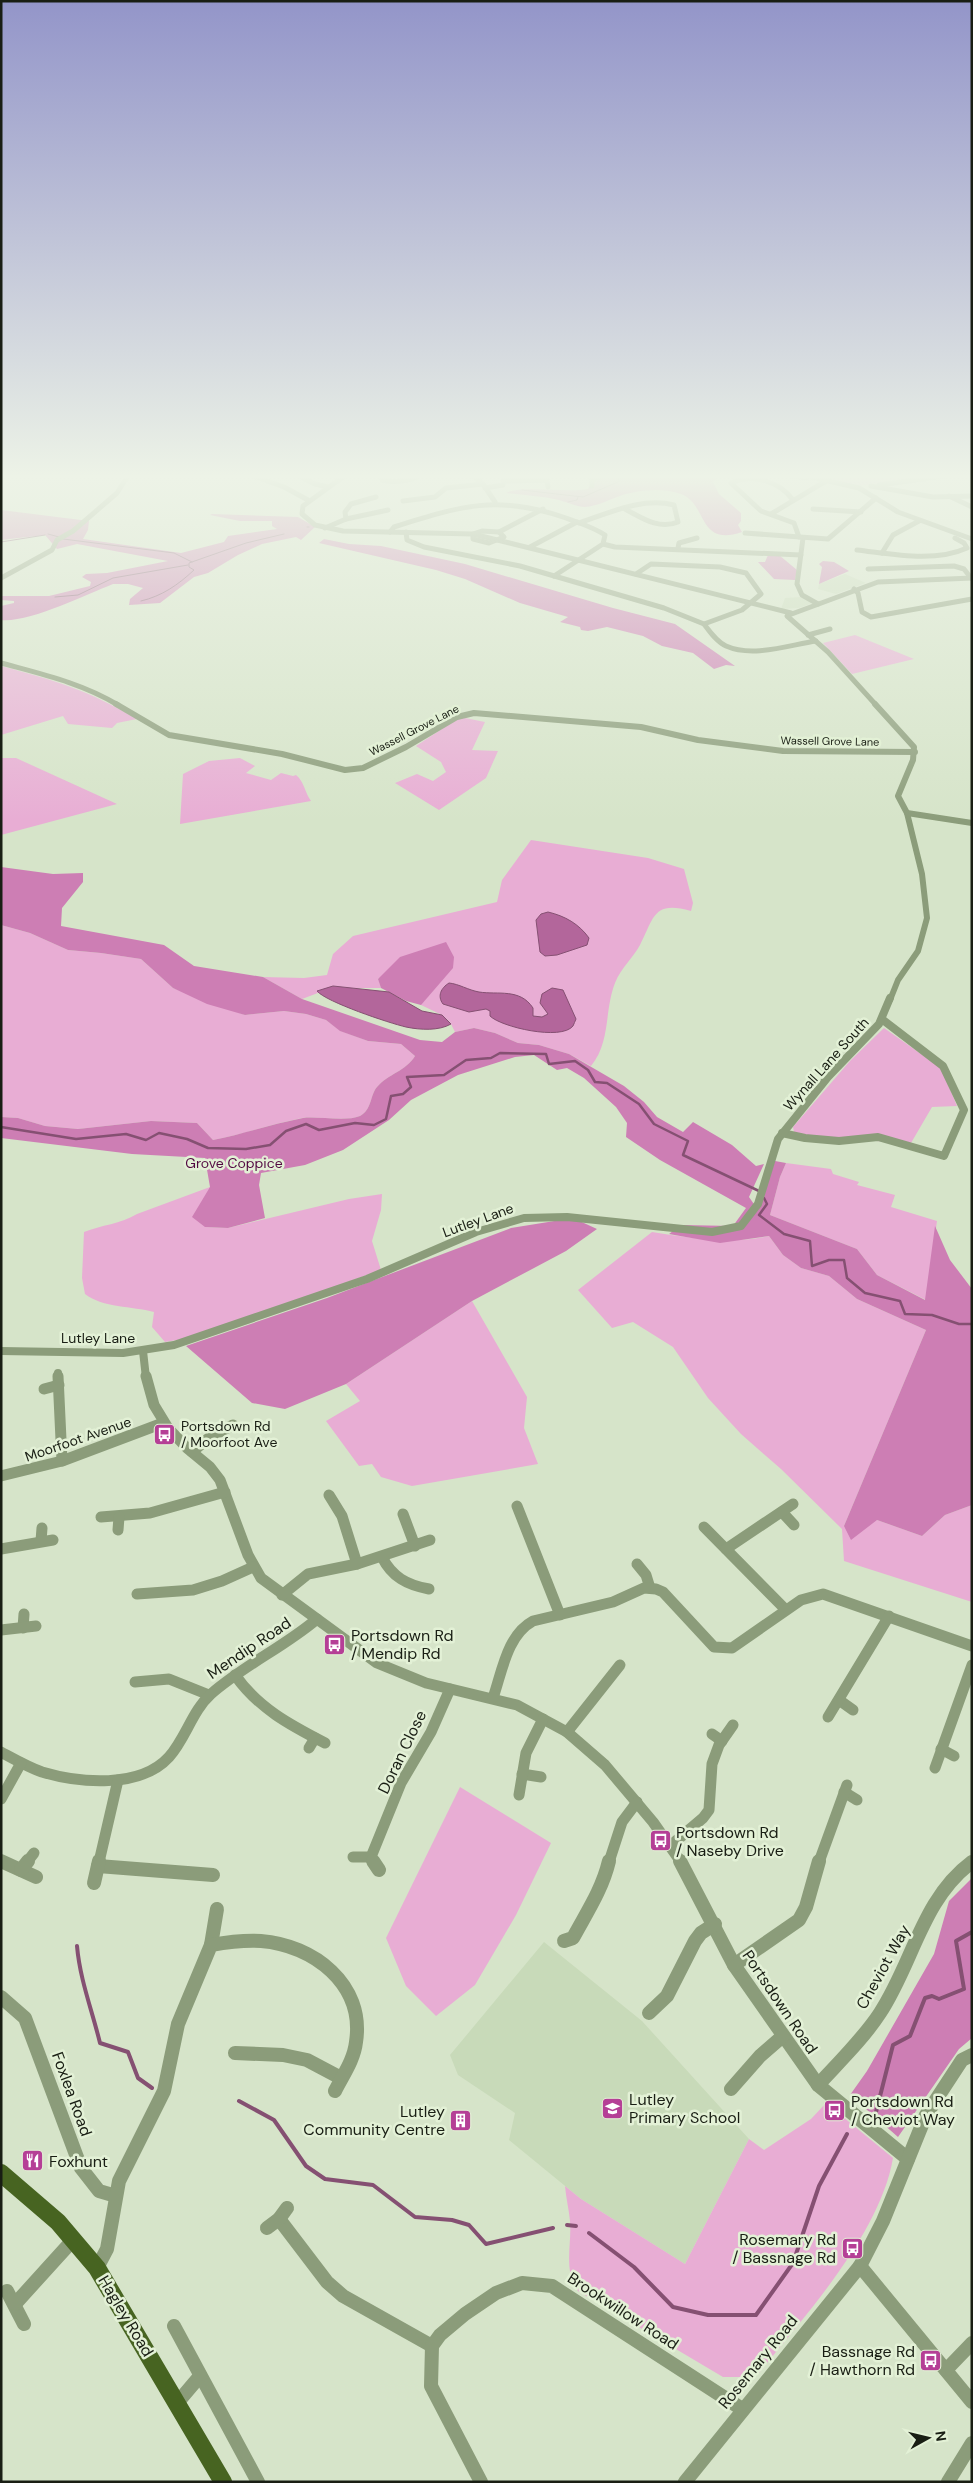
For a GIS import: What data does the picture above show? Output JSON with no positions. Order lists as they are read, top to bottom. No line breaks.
{"streets":{"main road":["Hagley Road"],"street":["Wassell Grove Lane","Wynall Lane South","Lutley Lane","Moorfoot Avenue","Mendip Road","Doran Close","Cheviot Way","Portsdown Road","Foxlea Road","Brookwillow Road","Rosemary Road"]},"crossings":[["Wassell Grove Lane","Wynall Lane South"],["Wynall Lane South","Lutley Lane"],["Lutley Lane","Portsdown Road"],["Moorfoot Avenue","Portsdown Road"],["Mendip Road","Portsdown Road"],["Doran Close","Portsdown Road"],["Cheviot Way","Portsdown Road"],["Brookwillow Road","Rosemary Road"]],"parks":["Grove Coppice"],"places":{"bus stop":["Portsdown Rd / Moorfoot Ave","Portsdown Rd / Mendip Rd","Portsdown Rd / Naseby Drive","Portsdown Rd / Cheviot Way","Rosemary Rd / Bassnage Rd","Bassnage Rd / Hawthorn Rd"],"school or university":["Lutley Primary School"],"building":["Lutley Community Centre"],"restaurant":["Foxhunt"]},"north":"right"}
